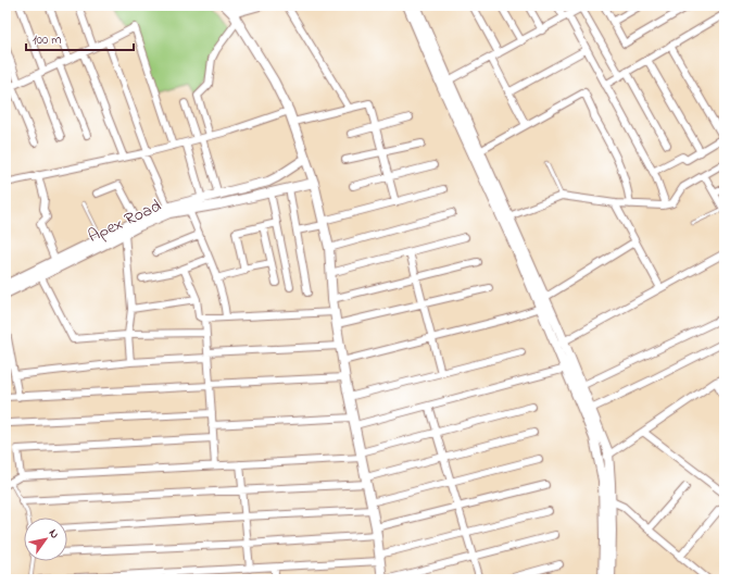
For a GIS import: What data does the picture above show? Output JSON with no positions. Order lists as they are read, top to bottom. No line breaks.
{"streets":{"street":["Apex Road"]},"scale_bar":"100 m","north":"top right"}
